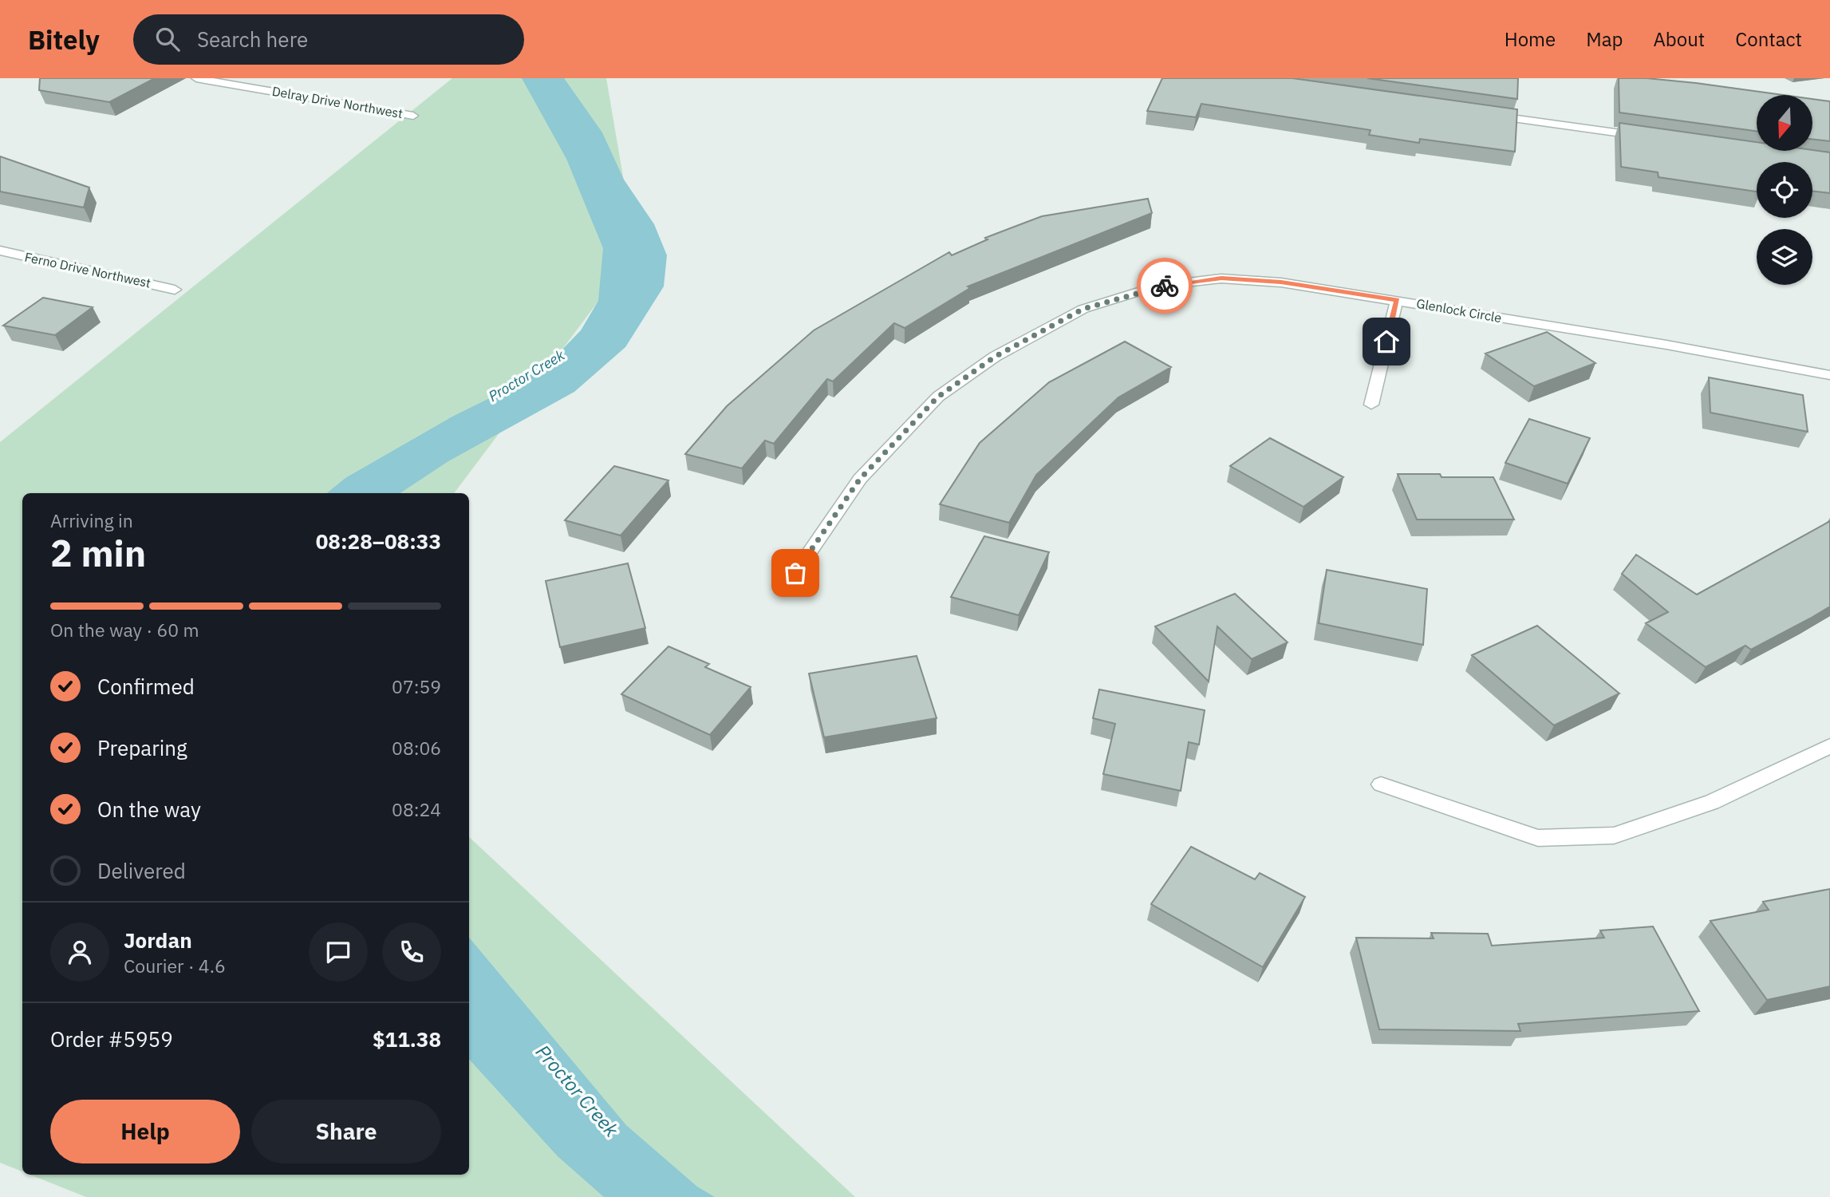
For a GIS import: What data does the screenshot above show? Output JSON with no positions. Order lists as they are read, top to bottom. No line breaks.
{"streets":{"street":["Delray Drive Northwest","Ferno Drive Northwest","Glenlock Circle"]},"water":["Proctor Creek"],"north":"bottom","page":{"header":"Bitely","search":"Search here","nav":["Home","Map","About","Contact"],"heading":["2 min","Arriving in","08:28–08:33"],"panel":["Jordan","Courier · 4.6","Order #5959","$11.38"],"bar":"On the way · 60 m","list":[["Confirmed","07:59"],["Preparing","08:06"],["On the way","08:24"],"Delivered"],"buttons":["Help","Share"]}}
